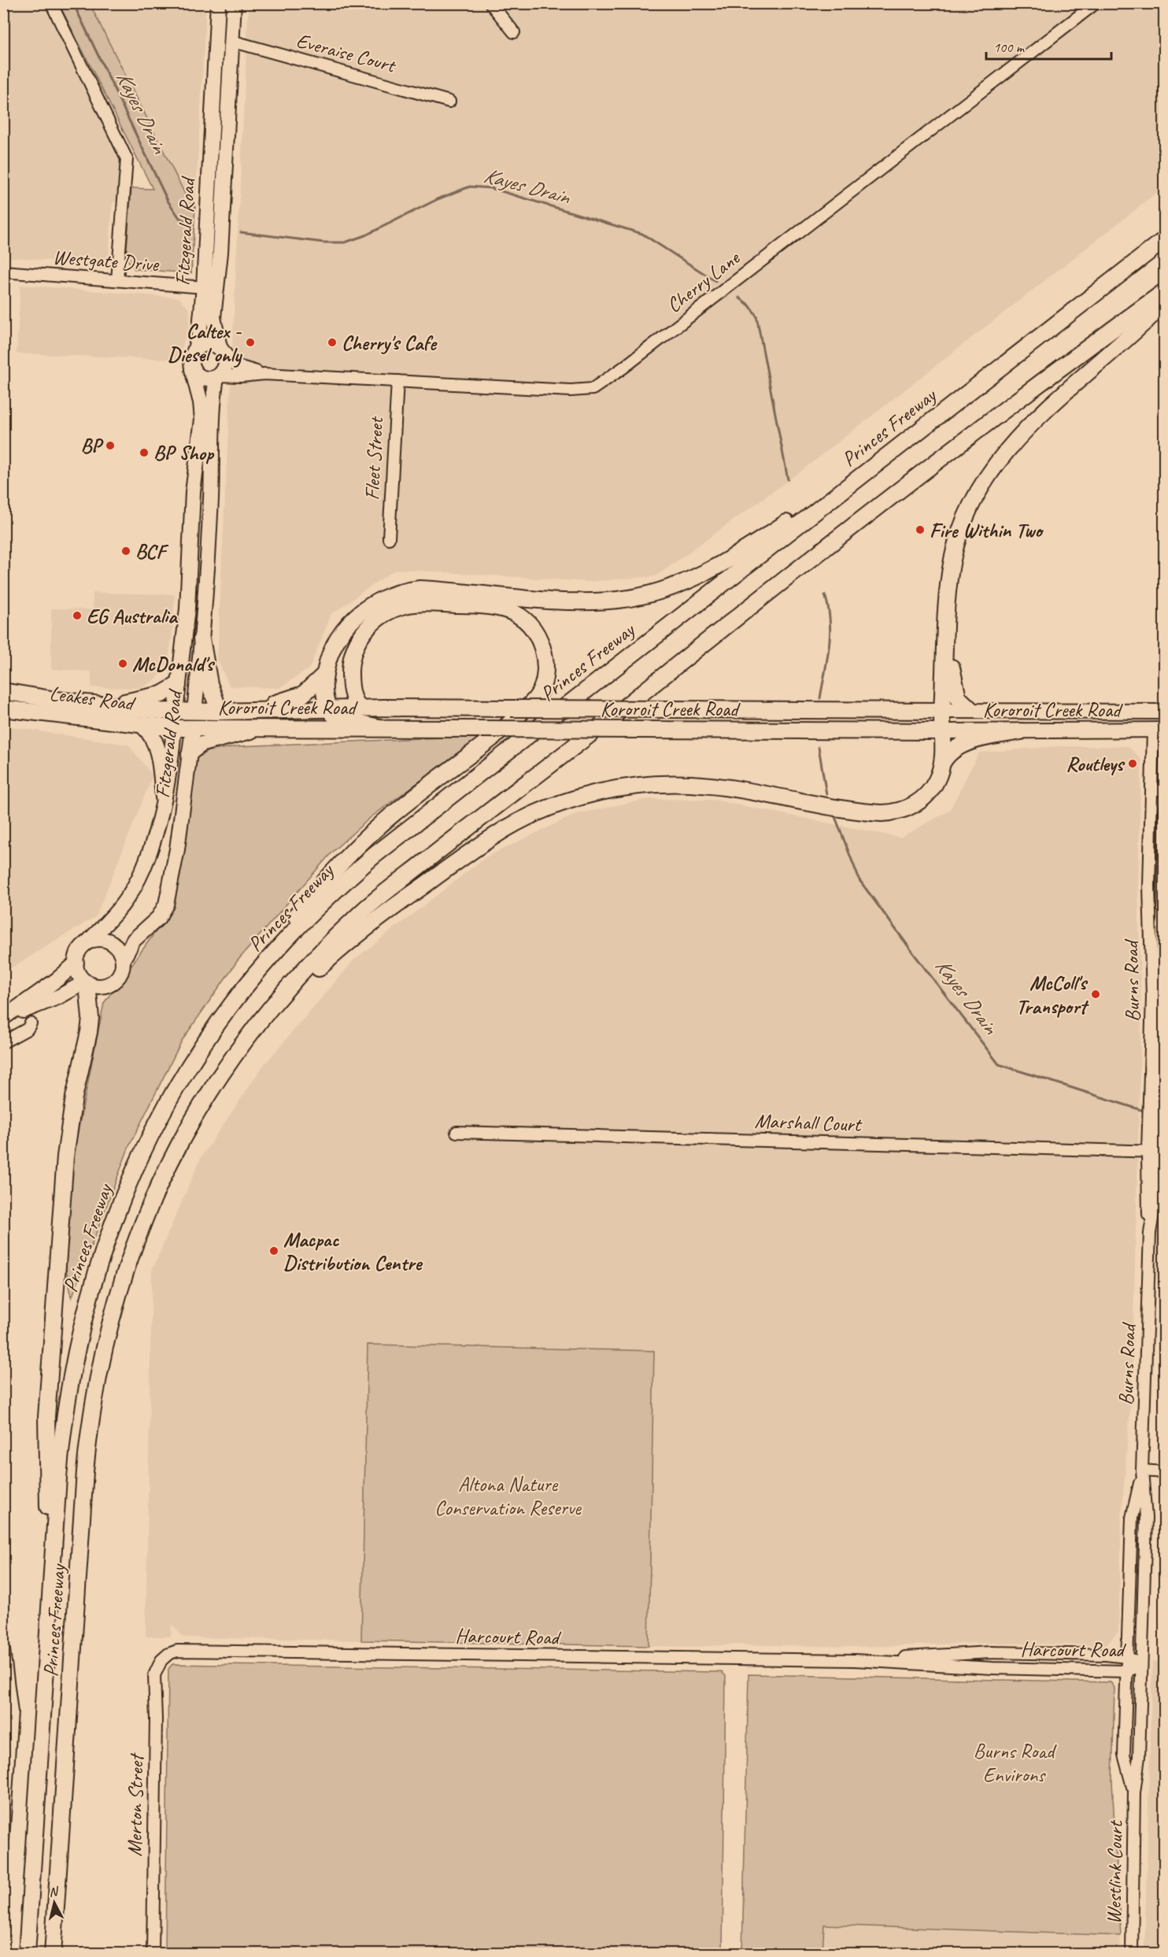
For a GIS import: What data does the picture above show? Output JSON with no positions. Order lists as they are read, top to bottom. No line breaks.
{"streets":{"highway":["Fitzgerald Road","Princes Freeway","Leakes Road","Kororoit Creek Road"],"street":["Everaise Court","Westgate Drive","Cherry Lane","Fleet Street","Burns Road","Marshall Court","Harcourt Road","Merton Street","Westlink Court"]},"crossings":[["Everaise Court","Fitzgerald Road"],["Fitzgerald Road","Westgate Drive"],["Fitzgerald Road","Cherry Lane"],["Fitzgerald Road","Leakes Road"],["Fitzgerald Road","Kororoit Creek Road"],["Cherry Lane","Fleet Street"],["Leakes Road","Kororoit Creek Road"],["Kororoit Creek Road","Burns Road"],["Burns Road","Marshall Court"],["Burns Road","Harcourt Road"],["Burns Road","Westlink Court"],["Harcourt Road","Merton Street"],["Harcourt Road","Westlink Court"]],"water":["Kayes Drain"],"parks":["Altona Nature Conservation Reserve","Burns Road Environs"],"places":["Caltex - Diesel only","Cherry's Cafe","BP","BP Shop","Fire Within Two","BCF","EG Australia","McDonald's","Routleys","McColl's Transport","Macpac Distribution Centre"],"scale_bar":"100 m","north":"top"}
